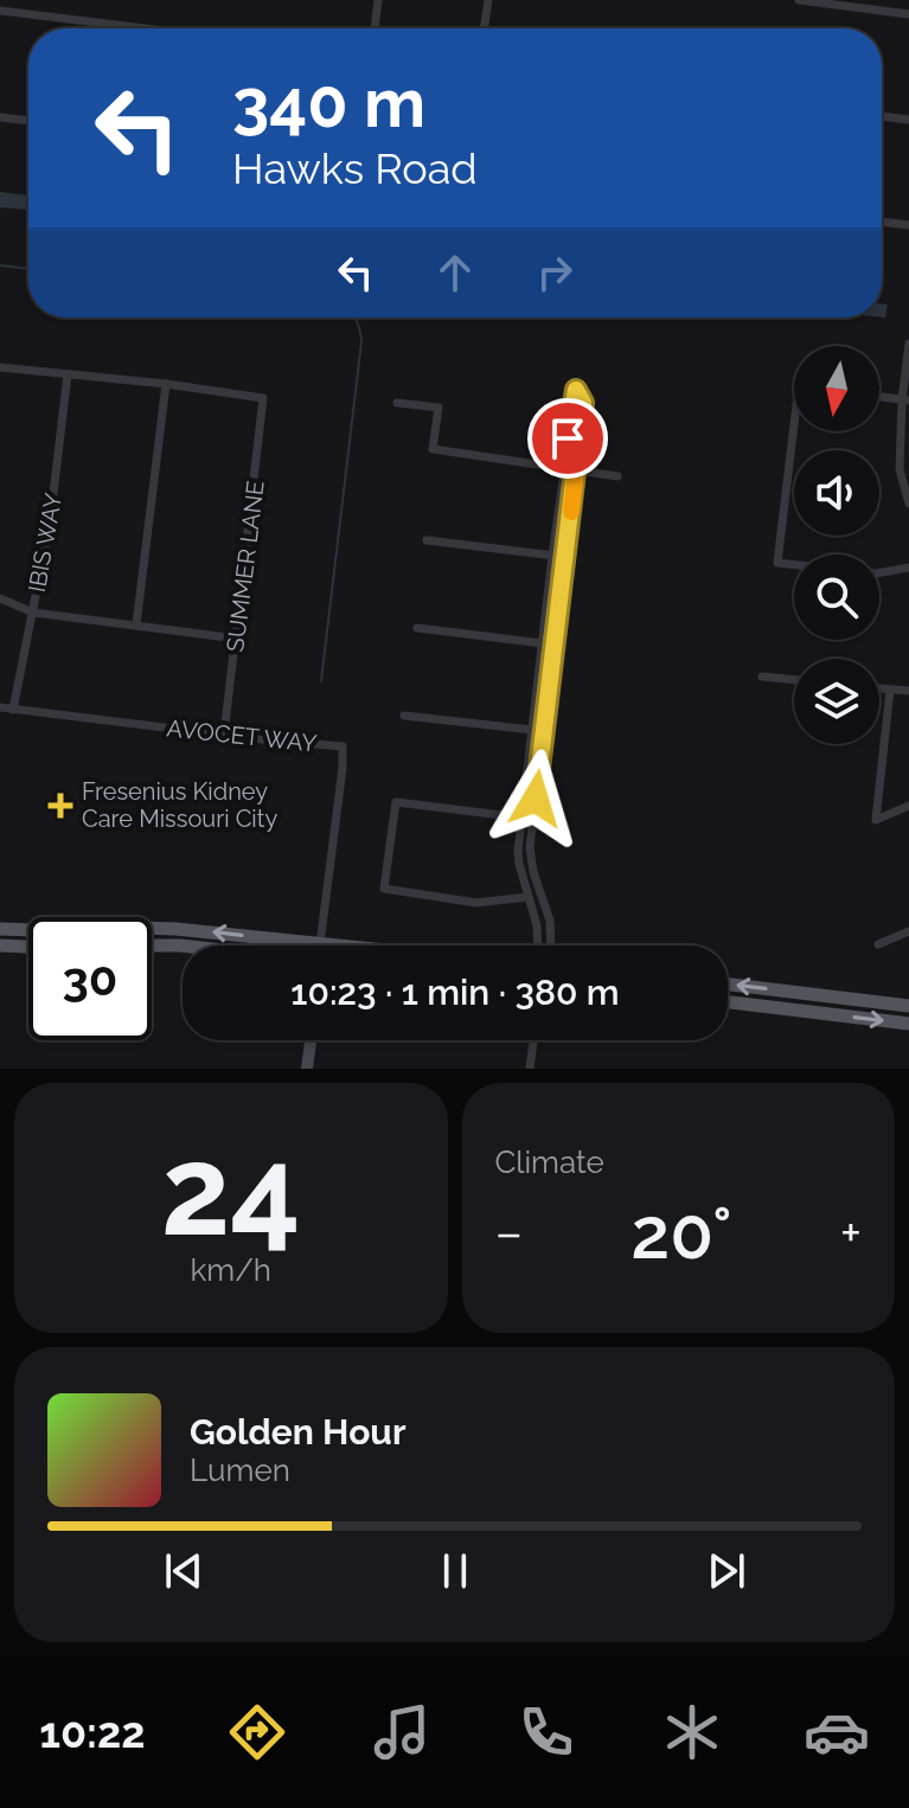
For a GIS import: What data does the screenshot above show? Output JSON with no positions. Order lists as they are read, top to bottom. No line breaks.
{"streets":{"street":["IBIS WAY","SUMMER LANE","AVOCET WAY"]},"crossings":[["IBIS WAY","AVOCET WAY"],["SUMMER LANE","AVOCET WAY"]],"places":{"health":["Fresenius Kidney Care Missouri City"]},"north":"bottom","page":{"turn":["340 m","Hawks Road"],"limit":"30","trip":"10:23 · 1 min · 380 m","tile":[["24","km/h"],"Climate"],"heat":["−","20°","+"],"song":["Golden Hour","Lumen"],"tabs":"10:22"}}
